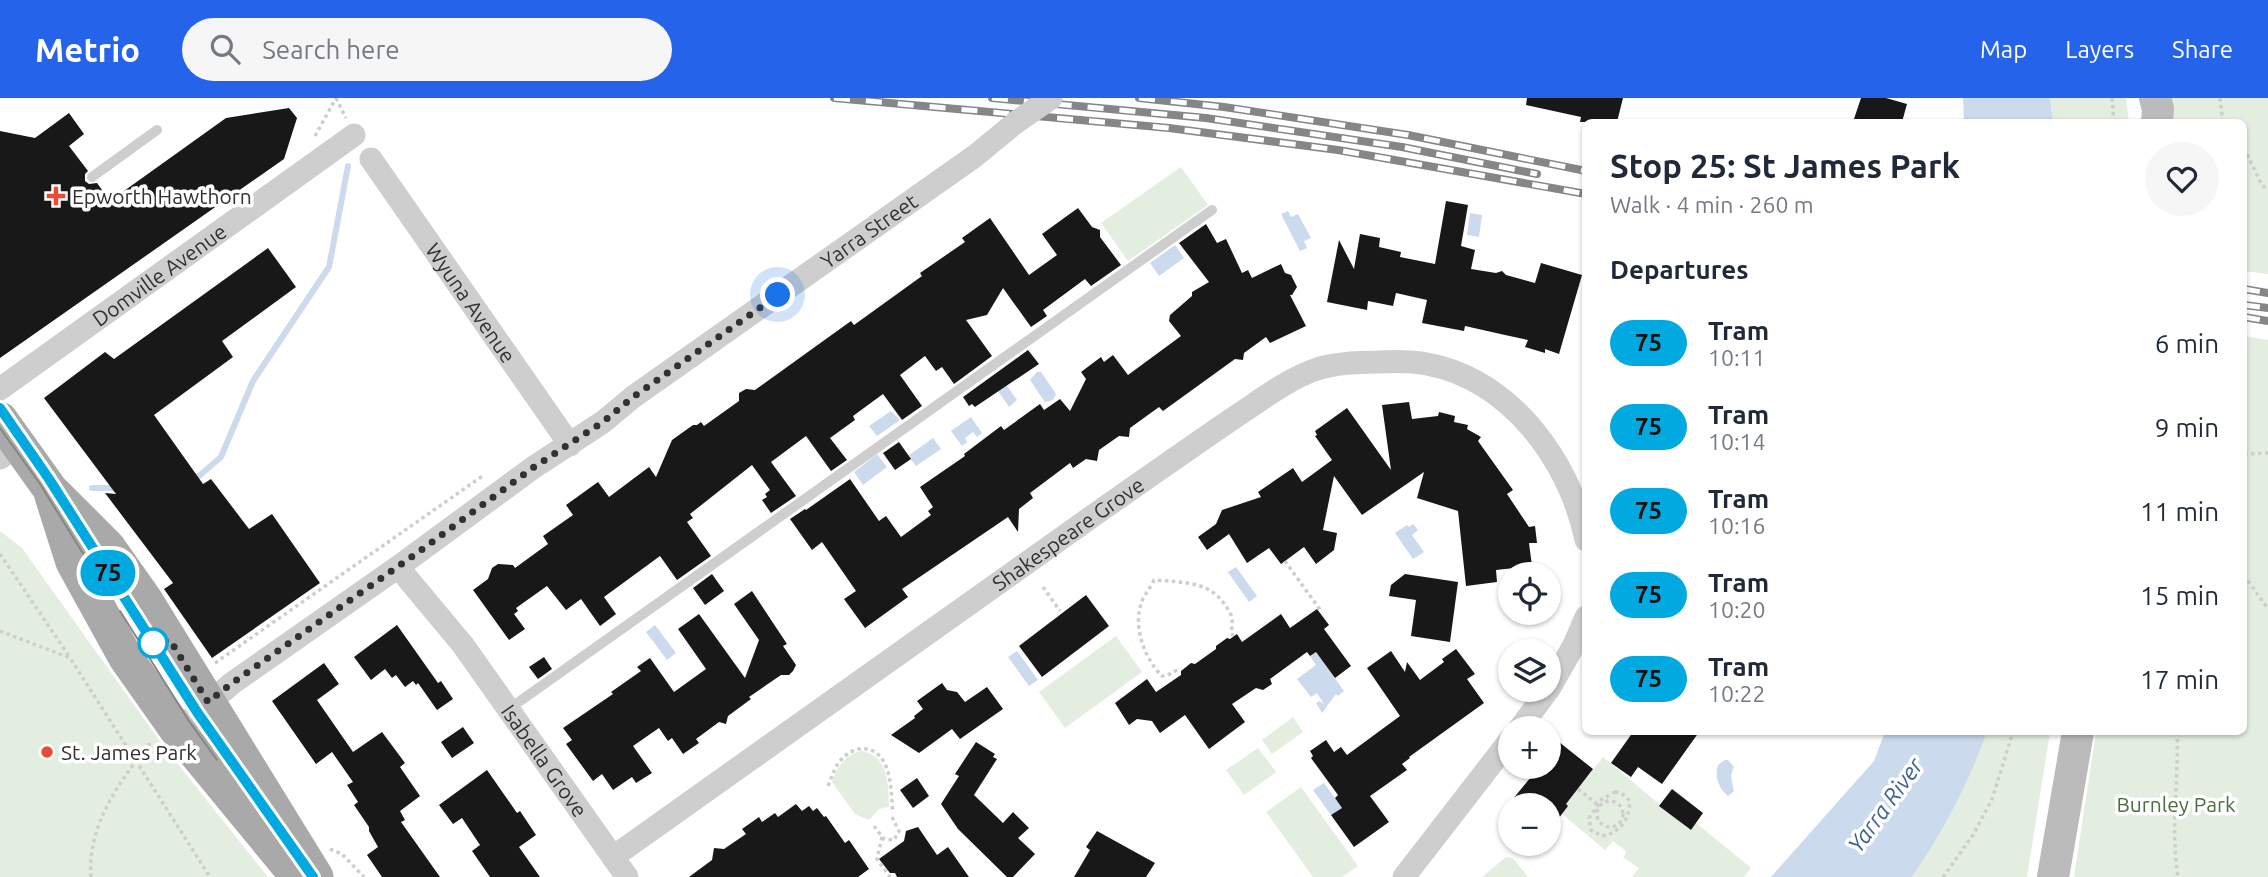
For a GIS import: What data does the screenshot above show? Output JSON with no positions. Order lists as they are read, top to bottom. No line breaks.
{"streets":{"street":["Yarra Street","Domville Avenue","Wyuna Avenue","Shakespeare Grove","Isabella Grove"]},"crossings":[["Yarra Street","Wyuna Avenue"],["Yarra Street","Isabella Grove"],["Shakespeare Grove","Isabella Grove"]],"water":["Yarra River"],"parks":["Burnley Park"],"places":{"health":["Epworth Hawthorn"],"other":["St. James Park"]},"lines":["tram line 75"],"page":{"header":"Metrio","search":"Search here","nav":["Map","Layers","Share"],"on_map":"75","heading":[["Stop 25: St James Park","Walk · 4 min · 260 m"],"Departures"],"list":[{"mark":"75","name":"Tram","note":"10:11","value":"6 min"},{"mark":"75","name":"Tram","note":"10:14","value":"9 min"},{"mark":"75","name":"Tram","note":"10:16","value":"11 min"},{"mark":"75","name":"Tram","note":"10:20","value":"15 min"},{"mark":"75","name":"Tram","note":"10:22","value":"17 min"}],"map_buttons":["+","−"]}}
